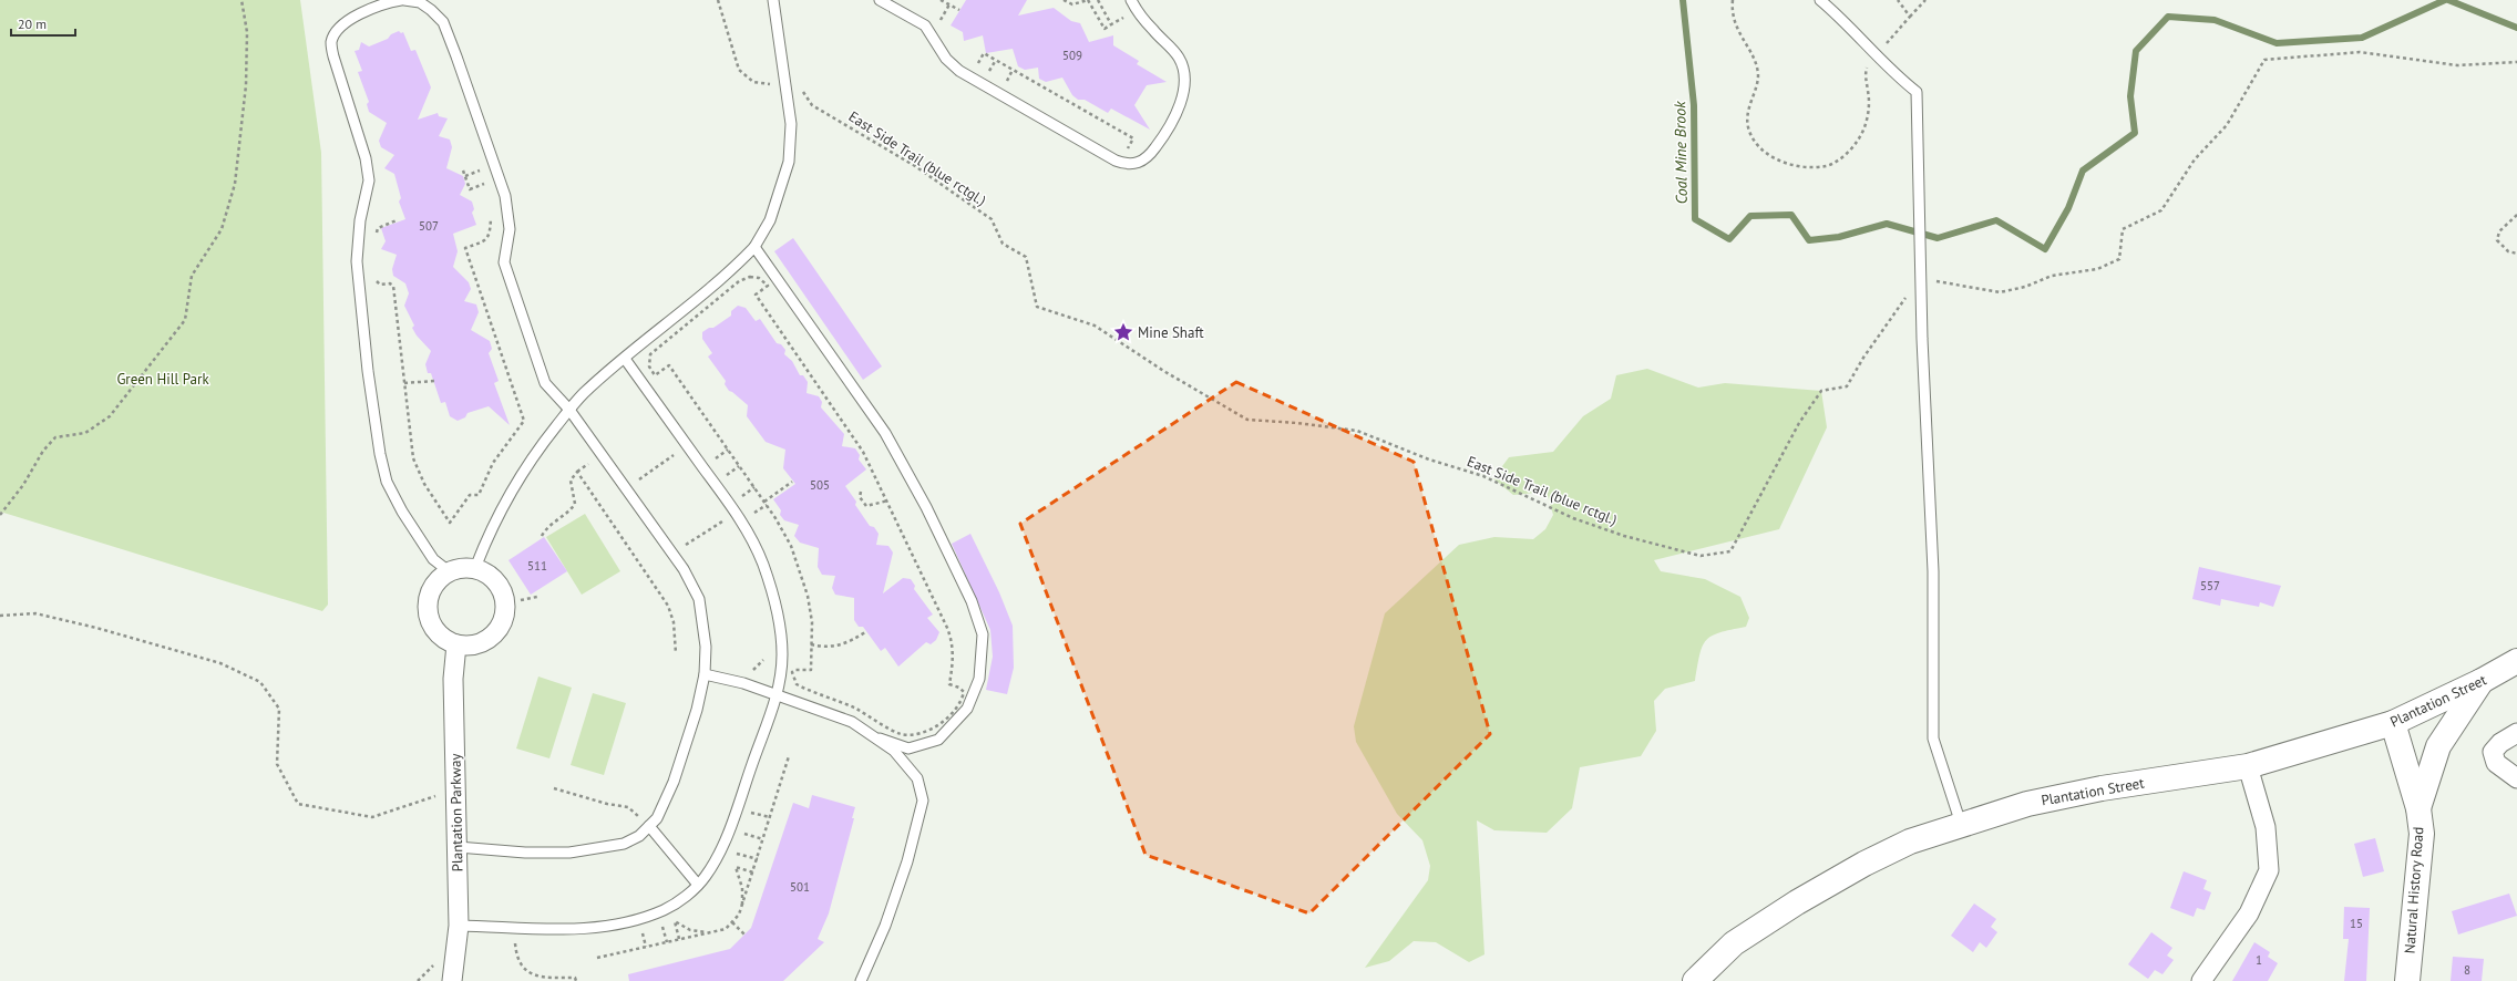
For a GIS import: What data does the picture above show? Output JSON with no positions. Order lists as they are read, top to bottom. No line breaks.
{"streets":{"main road":["Plantation Street","Natural History Road"],"street":["Plantation Parkway"],"path":["East Side Trail (blue rctgl.)"]},"crossings":[["Plantation Street","Natural History Road"]],"water":["Coal Mine Brook"],"parks":["Green Hill Park"],"places":{"place":["Mine Shaft"]},"house_numbers":["509","507","505","511","557","501","15","1","8"],"scale_bar":"20 m"}
